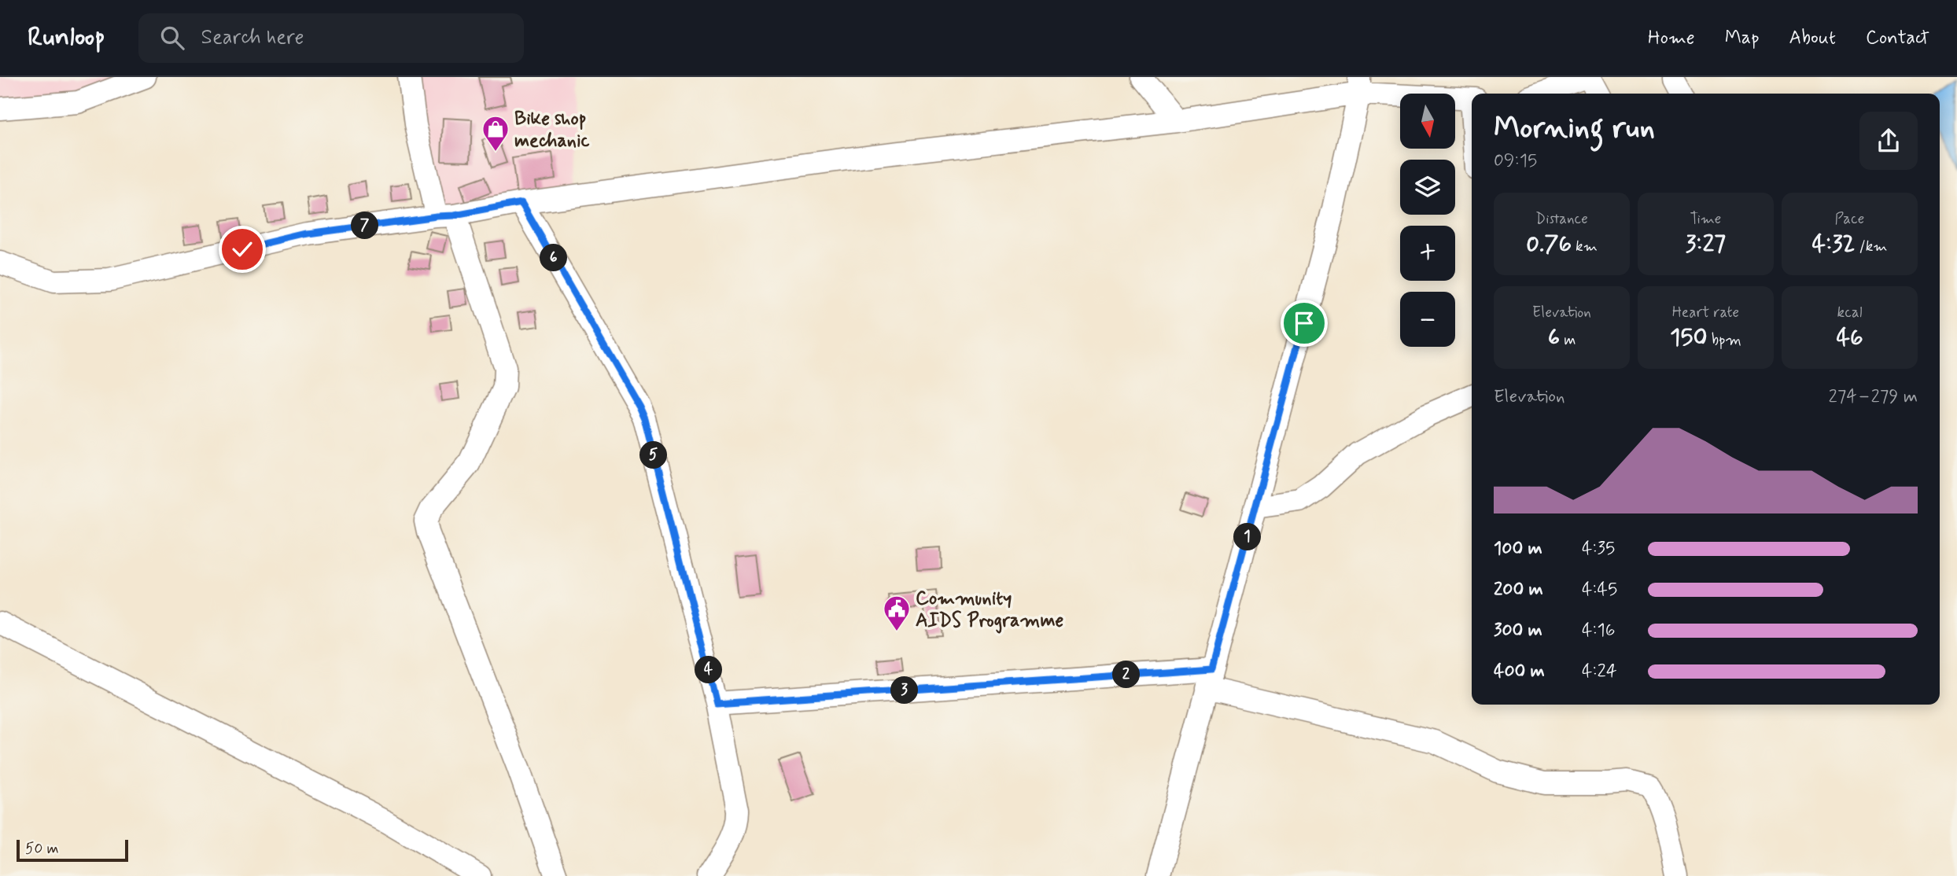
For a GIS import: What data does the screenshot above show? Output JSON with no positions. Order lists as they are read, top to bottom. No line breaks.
{"places":{"shop":["Bike shop mechanic"],"public building":["Community AIDS Programme"]},"scale_bar":"50 m","north":"bottom","page":{"header":"Runloop","search":"Search here","nav":["Home","Map","About","Contact"],"map_buttons":["+","−"],"heading":["Morning run","09:15"],"stats":[["Distance","0.76 km"],["Time","3:27"],["Pace","4:32 /km"],["Elevation","6 m"],["Heart rate","150 bpm"],["kcal","46"]],"pins":["7","6","5","1","4","2","3"],"chart":["Elevation","274–279 m"],"list":[{"name":"100 m","note":"4:35"},{"name":"200 m","note":"4:45"},{"name":"300 m","note":"4:16"},{"name":"400 m","note":"4:24"}],"scale":"50 m"}}
